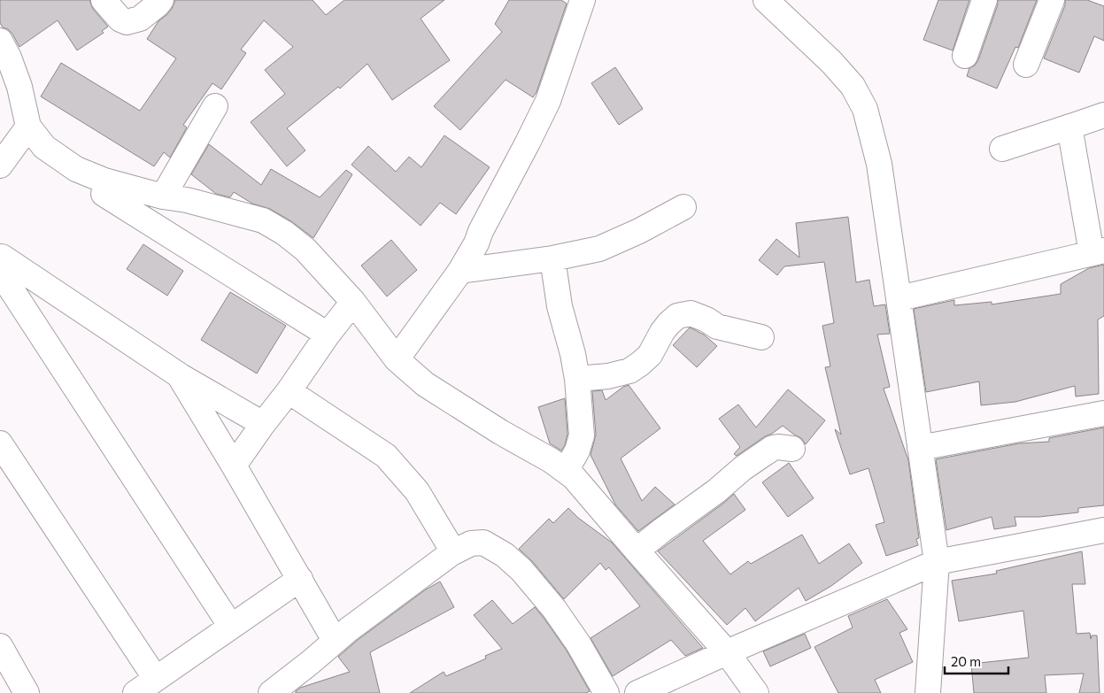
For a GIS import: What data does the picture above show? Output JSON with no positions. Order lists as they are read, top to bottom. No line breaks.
{"scale_bar":"20 m"}
